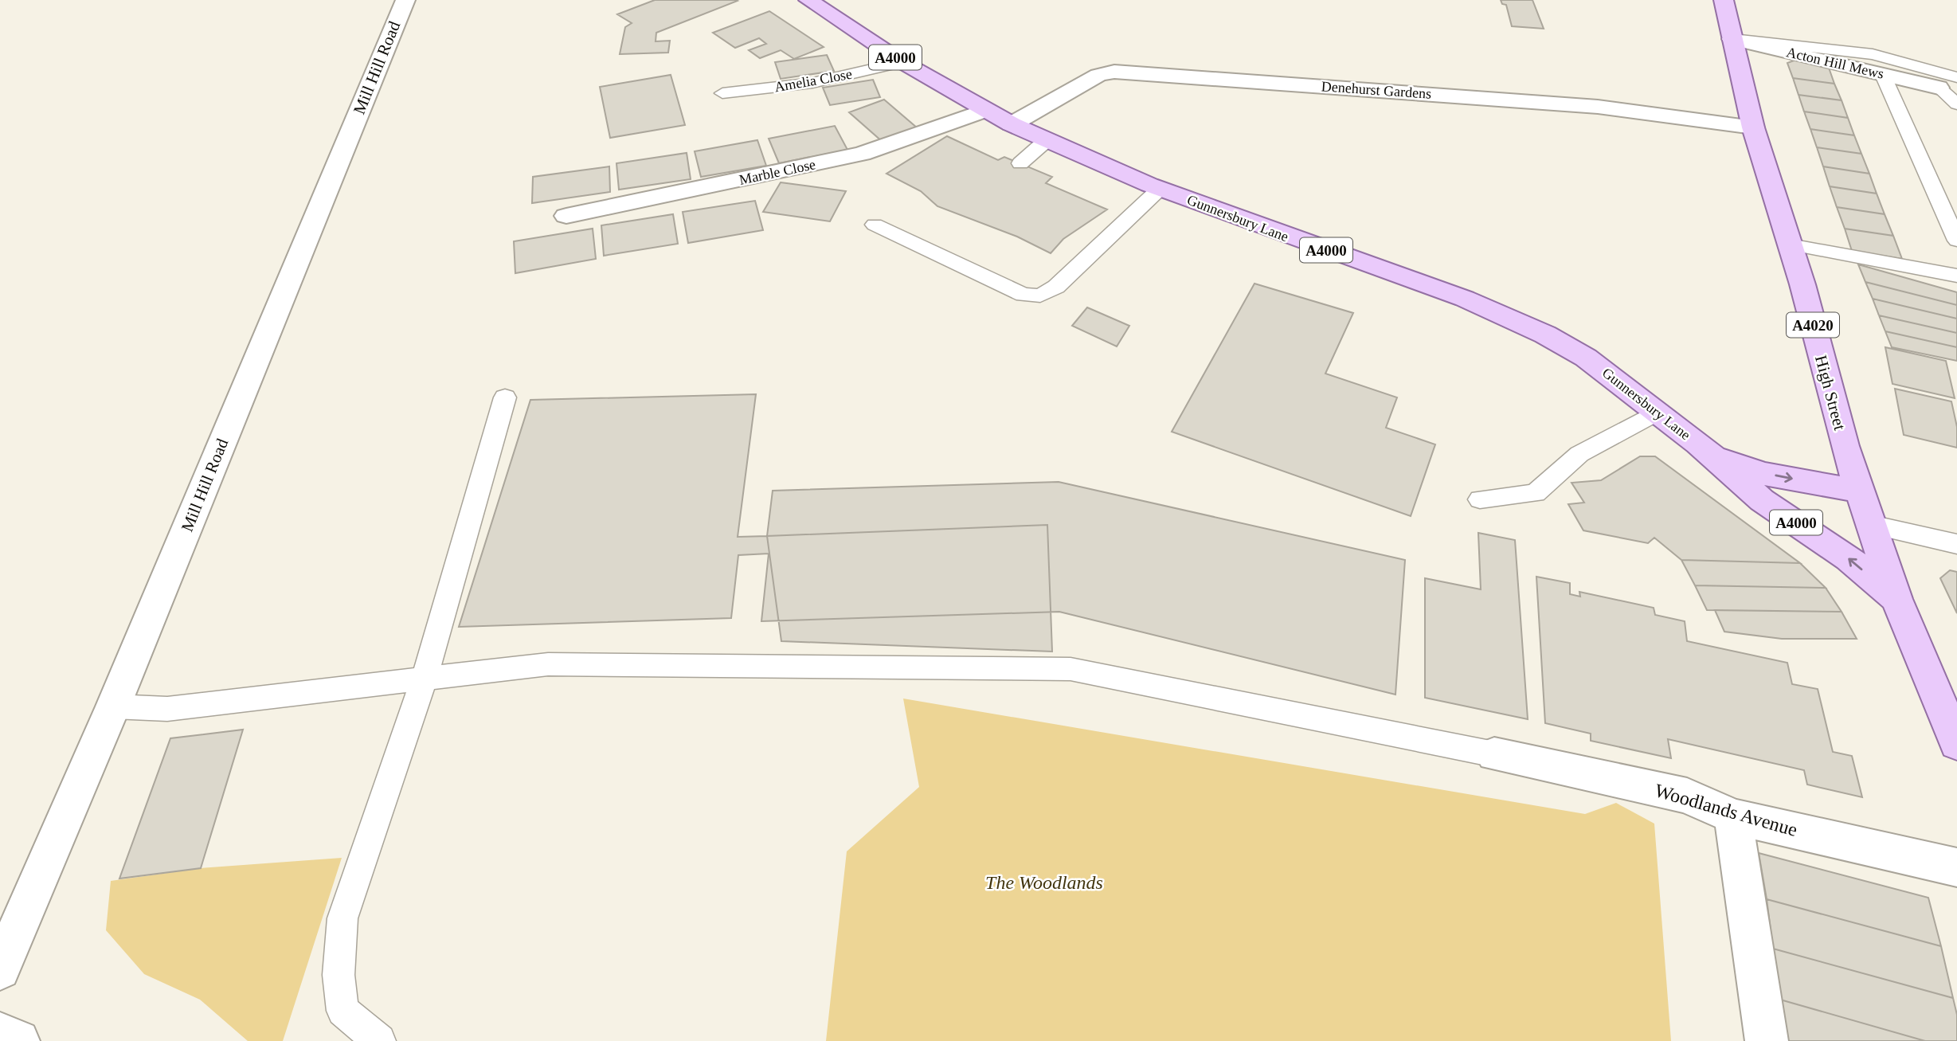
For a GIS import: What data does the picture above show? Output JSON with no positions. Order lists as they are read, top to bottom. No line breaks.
{"streets":{"main road":["A4000","Gunnersbury Lane","A4020","High Street"],"street":["Acton Hill Mews","Mill Hill Road","Denehurst Gardens","Marble Close","Woodlands Avenue"],"lane":["Amelia Close"]},"crossings":[["Acton Hill Mews","High Street"],["Amelia Close","Gunnersbury Lane"],["Denehurst Gardens","Gunnersbury Lane"],["Denehurst Gardens","High Street"],["Marble Close","Gunnersbury Lane"],["Gunnersbury Lane","High Street"]],"parks":["The Woodlands"]}
